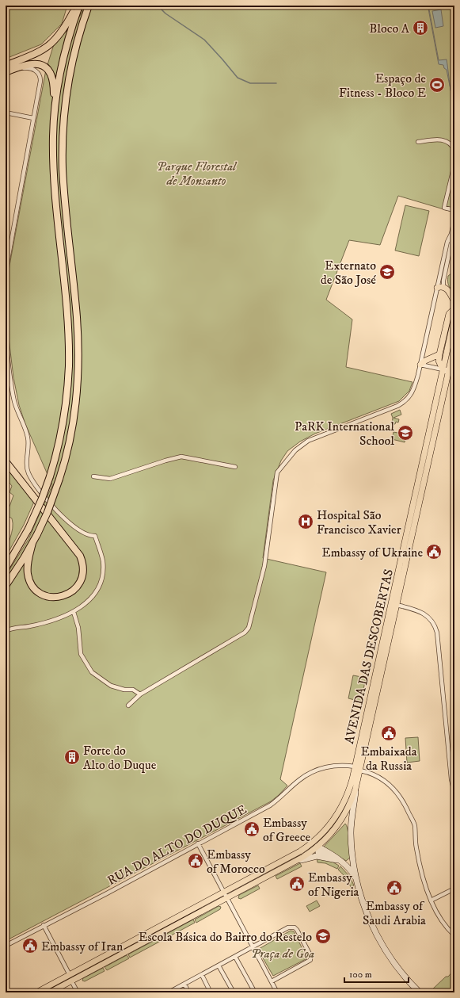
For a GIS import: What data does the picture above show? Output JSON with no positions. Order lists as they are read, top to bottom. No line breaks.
{"streets":{"main road":["AVENIDA DAS DESCOBERTAS"],"street":["RUA DO ALTO DO DUQUE"]},"crossings":[["AVENIDA DAS DESCOBERTAS","RUA DO ALTO DO DUQUE"]],"parks":["Parque Florestal de Monsanto","Praça de Goa"],"places":{"building":["Bloco A","Forte do Alto do Duque"],"sports":["Espaço de Fitness - Bloco E"],"school or university":["Externato de São José","PaRK International School","Escola Básica do Bairro do Restelo"],"hospital":["Hospital São Francisco Xavier"],"public building":["Embassy of Ukraine","Embaixada da Russia","Embassy of Greece","Embassy of Morocco","Embassy of Nigeria","Embassy of Saudi Arabia","Embassy of Iran"]},"scale_bar":"100 m"}
